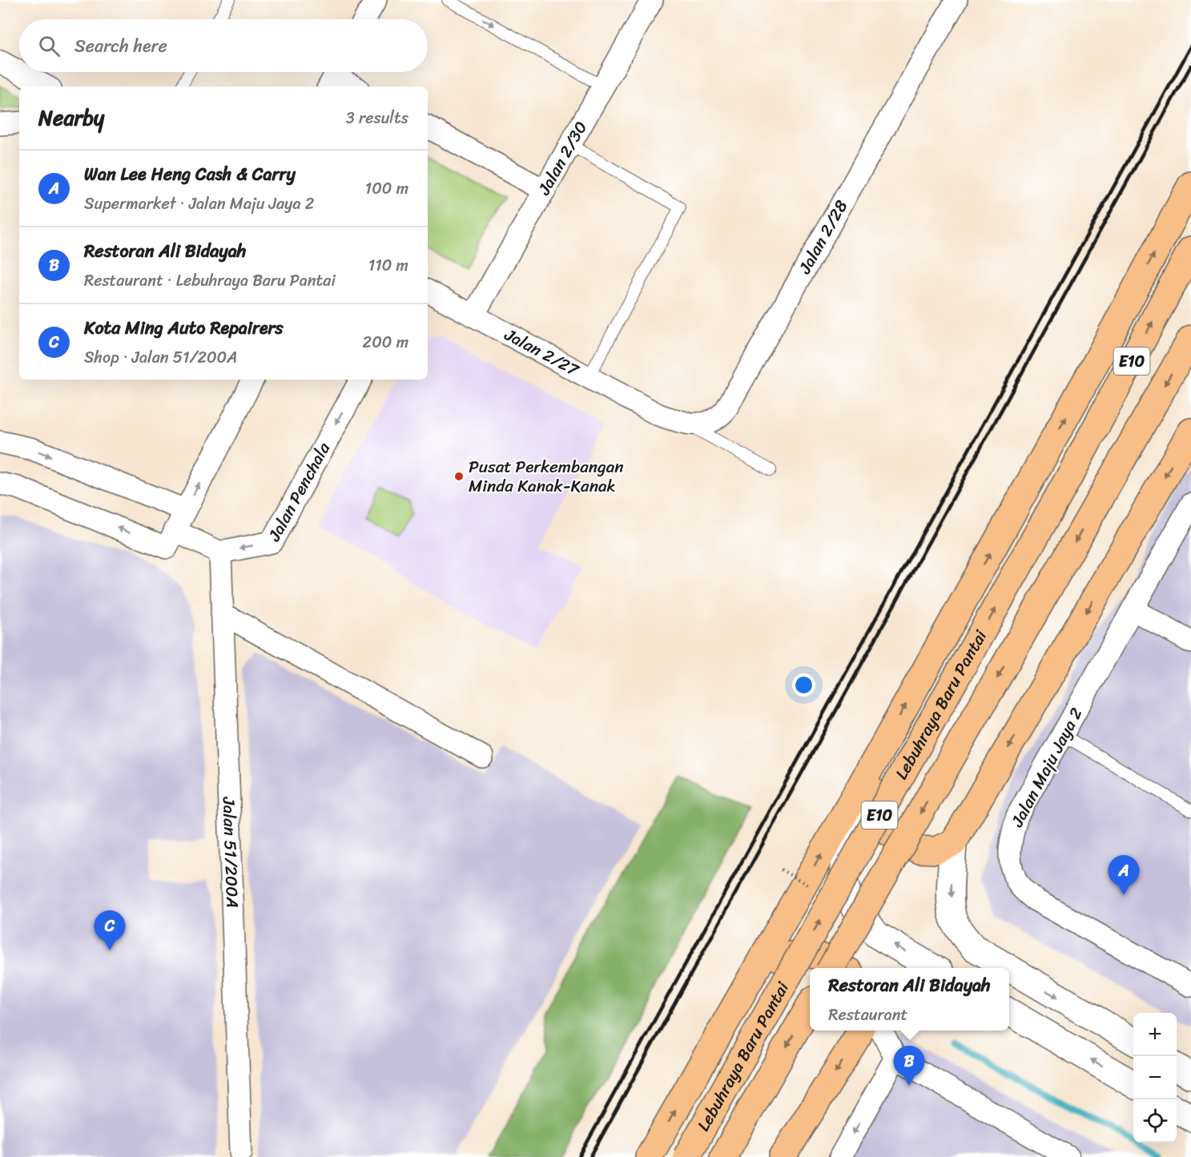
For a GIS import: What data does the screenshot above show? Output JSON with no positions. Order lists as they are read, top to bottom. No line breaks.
{"streets":{"highway":["E10","Lebuhraya Baru Pantai"],"street":["Jalan 2/30","Jalan 2/28","Jalan 2/27","Jalan Penchala","Jalan Maju Jaya 2","Jalan 51/200A"]},"crossings":[["Jalan 2/30","Jalan 2/27"],["Jalan 2/28","Jalan 2/27"],["Jalan Penchala","Jalan 51/200A"]],"places":["Pusat Perkembangan Minda Kanak-Kanak"],"page":{"search":"Search here","heading":["Nearby","3 results"],"list":[{"mark":"A","name":"Wan Lee Heng Cash & Carry","note":"Supermarket · Jalan Maju Jaya 2","value":"100 m"},{"mark":"B","name":"Restoran Ali Bidayah","note":"Restaurant · Lebuhraya Baru Pantai","value":"110 m"},{"mark":"C","name":"Kota Ming Auto Repairers","note":"Shop · Jalan 51/200A","value":"200 m"}],"pins":["A","C","B"],"popup":["Restoran Ali Bidayah","Restaurant"],"map_buttons":["+","−"]}}
